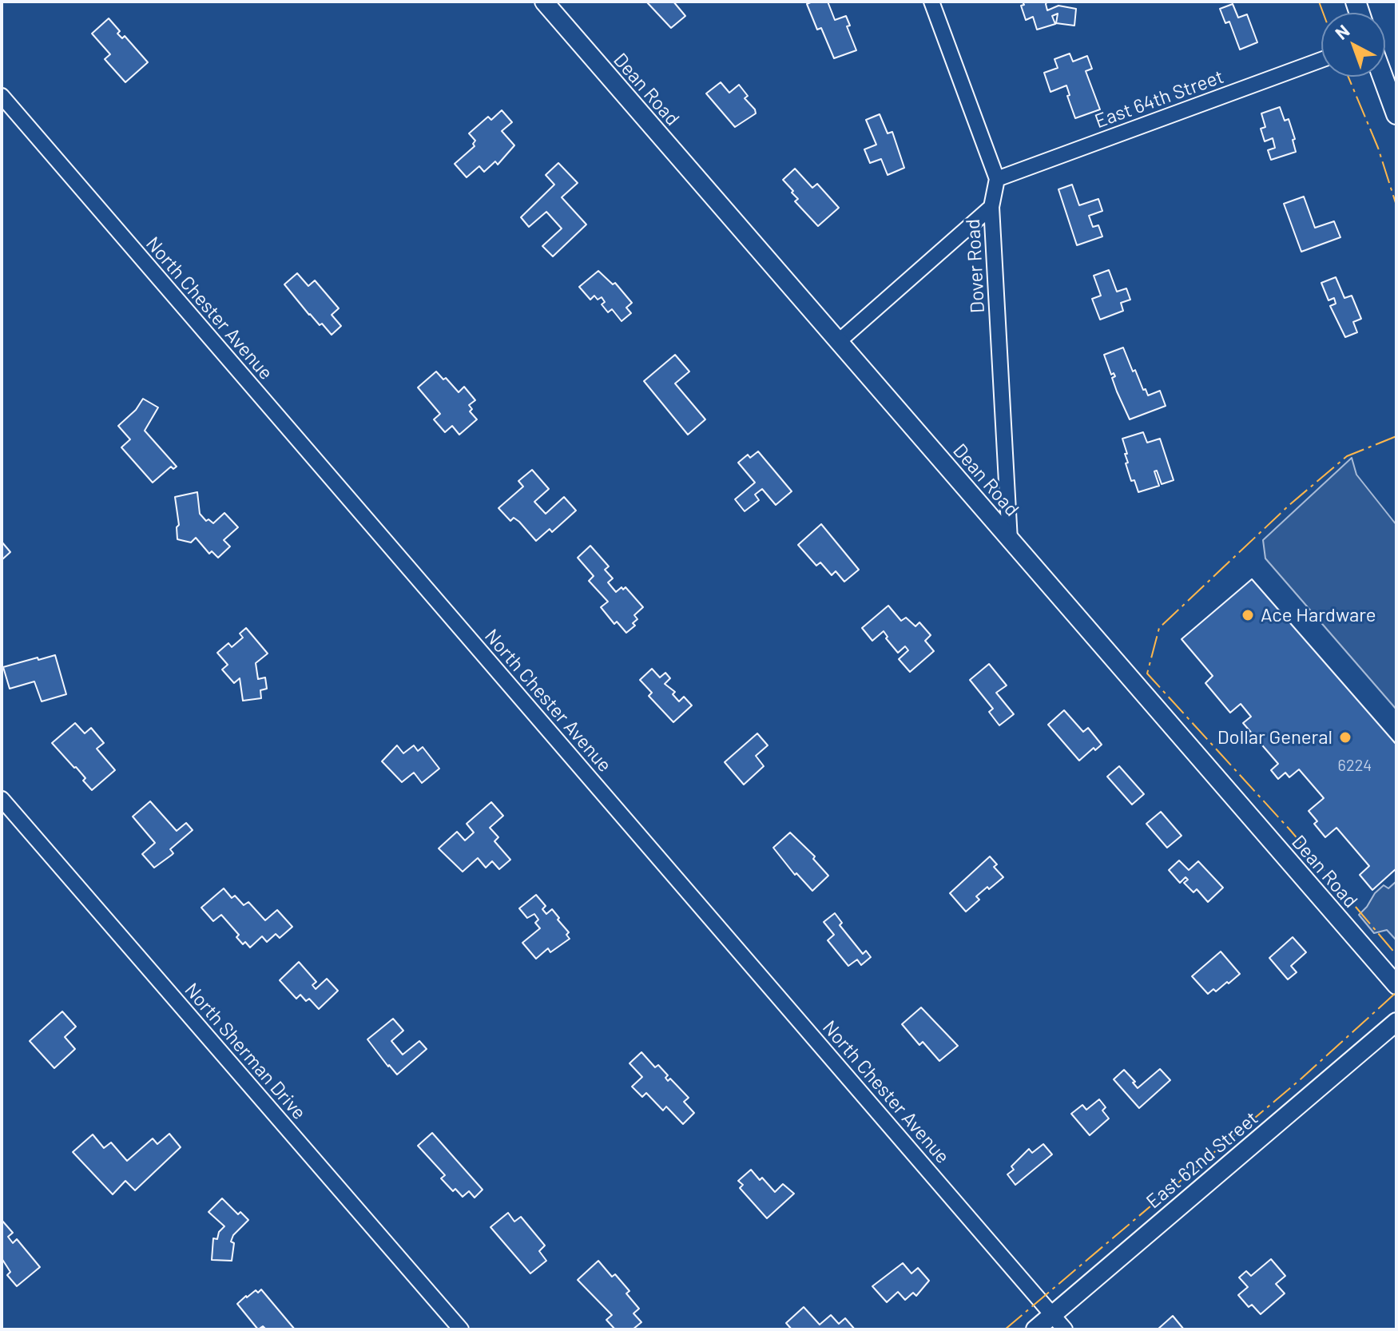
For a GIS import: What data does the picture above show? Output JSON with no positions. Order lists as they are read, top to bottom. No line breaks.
{"streets":{"street":["Dean Road","East 64th Street","Dover Road","North Chester Avenue","North Sherman Drive","East 62nd Street"]},"crossings":[["Dean Road","Dover Road"],["East 64th Street","Dover Road"],["North Chester Avenue","East 62nd Street"]],"places":["Ace Hardware","Dollar General"],"house_numbers":["6224"],"north":"top left"}
